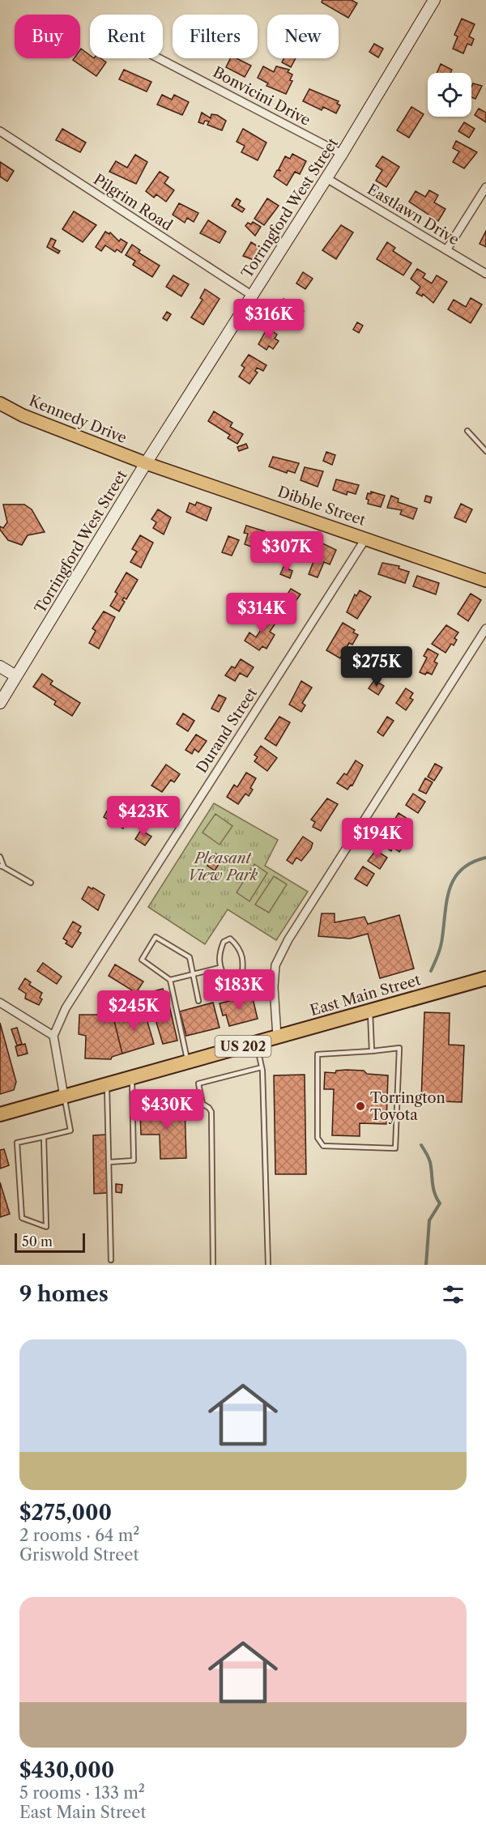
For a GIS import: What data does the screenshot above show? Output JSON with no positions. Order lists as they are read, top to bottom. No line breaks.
{"streets":{"highway":["East Main Street","US 202"],"main road":["Kennedy Drive","Dibble Street"],"street":["Bonvicini Drive","Pilgrim Road","Torringford West Street","Eastlawn Drive","Durand Street"]},"crossings":[["Bonvicini Drive","Torringford West Street"],["Pilgrim Road","Torringford West Street"],["Torringford West Street","Eastlawn Drive"],["Torringford West Street","Kennedy Drive"],["Torringford West Street","Dibble Street"],["Kennedy Drive","Dibble Street"],["Dibble Street","Durand Street"]],"parks":["Pleasant View Park"],"places":["Torrington Toyota"],"scale_bar":"50 m","page":{"chip":["Buy","Rent","Filters","New"],"price":["$316K","$307K","$314K","$275K","$423K","$194K","$183K","$245K","$430K"],"scale":"50 m","heading":"9 homes","list":[{"name":"$275,000","note":"2 rooms · 64 m² · Griswold Street"},{"name":"$430,000","note":"5 rooms · 133 m² · East Main Street"}]}}
